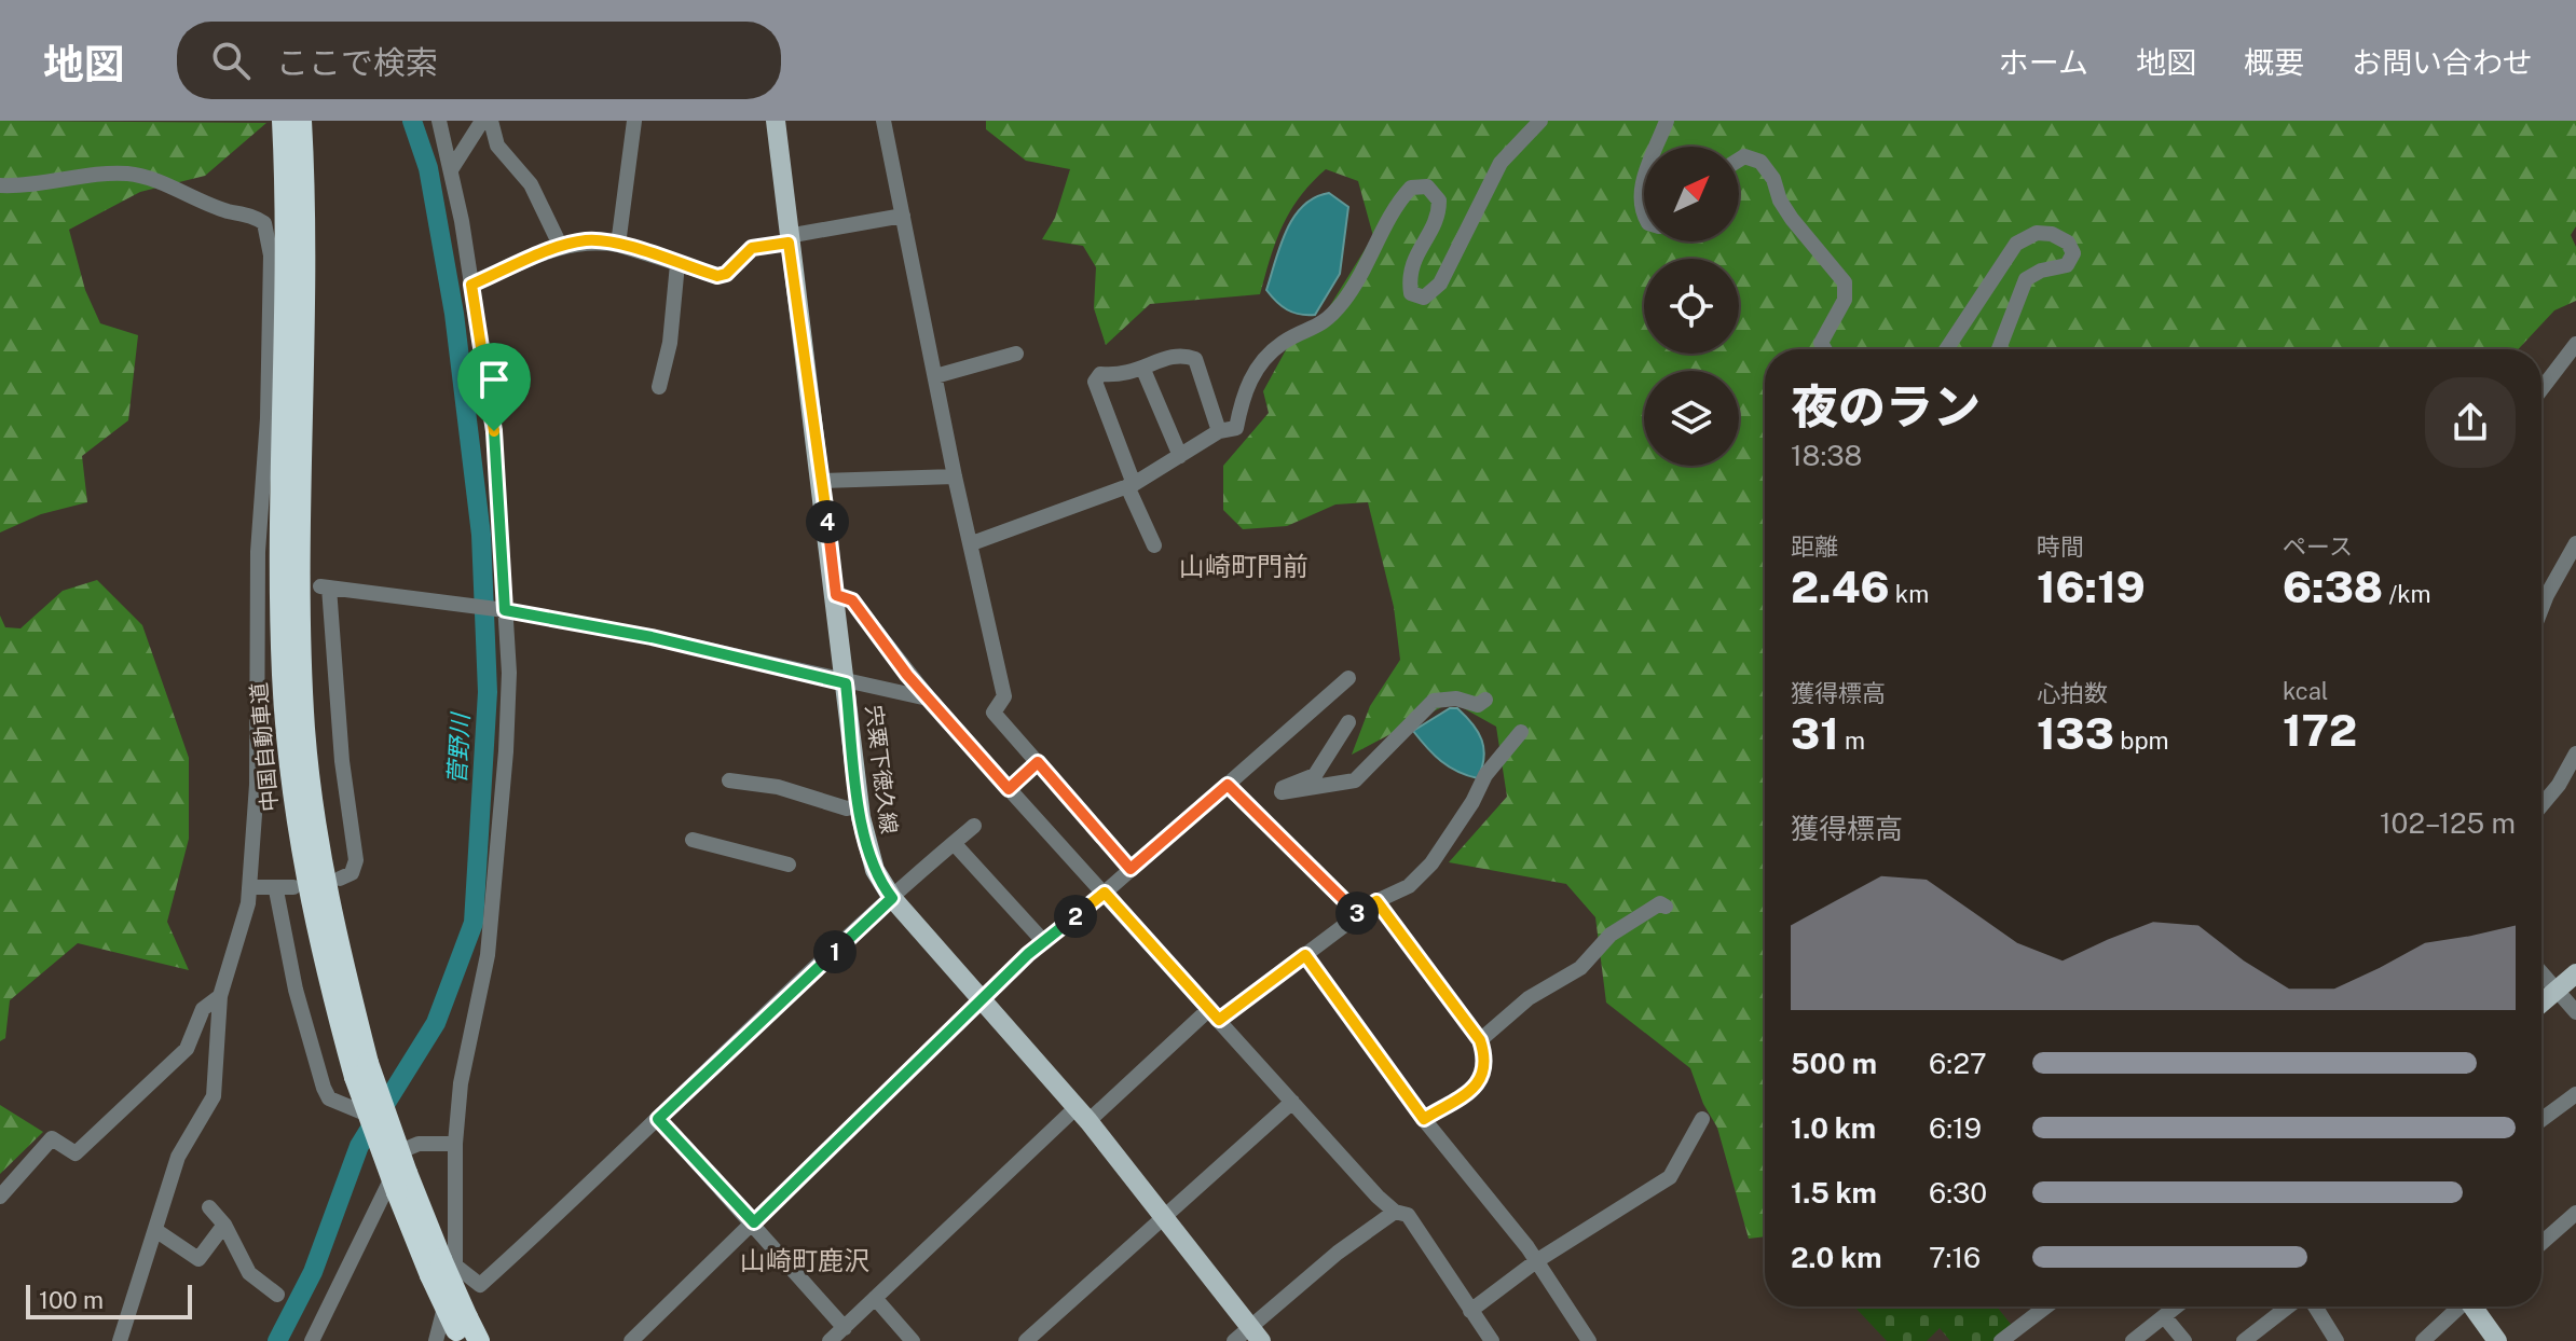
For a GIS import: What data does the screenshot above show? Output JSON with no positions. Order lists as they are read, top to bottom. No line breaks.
{"streets":{"highway":["中国自動車道"],"main road":["宍粟下徳久線"]},"districts":["山崎町門前","山崎町鹿沢"],"water":["菅野川"],"scale_bar":"100 m","north":"top right","page":{"header":"地図","search":"ここで検索","nav":["ホーム","地図","概要","お問い合わせ"],"heading":["夜のラン","18:38"],"stats":[["距離","2.46 km"],["時間","16:19"],["ペース","6:38 /km"],["獲得標高","31 m"],["心拍数","133 bpm"],["kcal","172"]],"pins":["4","3","2","1"],"chart":["獲得標高","102–125 m"],"list":[{"name":"500 m","note":"6:27"},{"name":"1.0 km","note":"6:19"},{"name":"1.5 km","note":"6:30"},{"name":"2.0 km","note":"7:16"}],"scale":"100 m"}}
